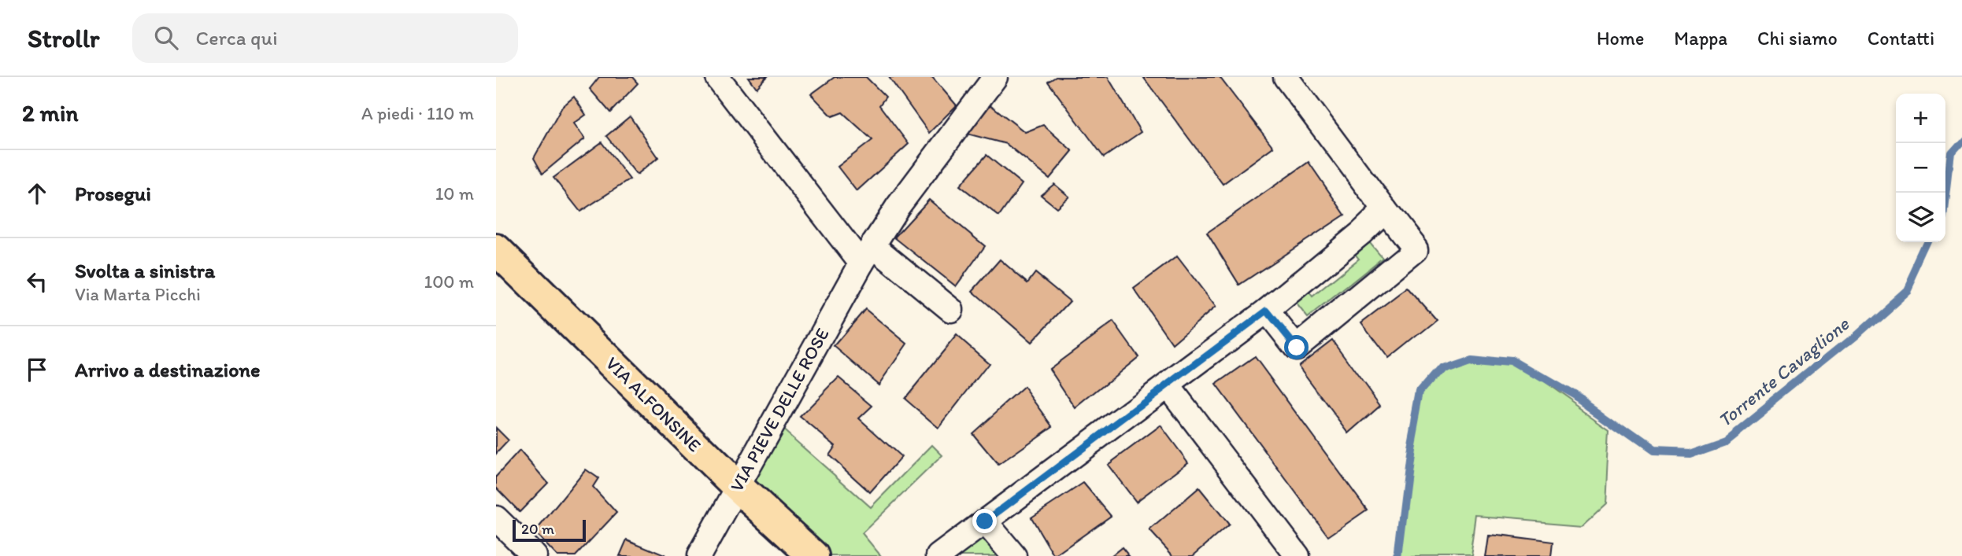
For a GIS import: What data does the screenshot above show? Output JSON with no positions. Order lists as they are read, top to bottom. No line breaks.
{"streets":{"main road":["VIA ALFONSINE"],"street":["VIA PIEVE DELLE ROSE"]},"crossings":[["VIA ALFONSINE","VIA PIEVE DELLE ROSE"]],"water":["Torrente Cavaglione"],"scale_bar":"20 m","page":{"header":"Strollr","search":"Cerca qui","nav":["Home","Mappa","Chi siamo","Contatti"],"heading":["2 min","A piedi · 110 m"],"map_buttons":["+","−"],"list":[["Prosegui","10 m"],["Svolta a sinistra","Via Marta Picchi","100 m"],"Arrivo a destinazione"],"scale":"20 m"}}
